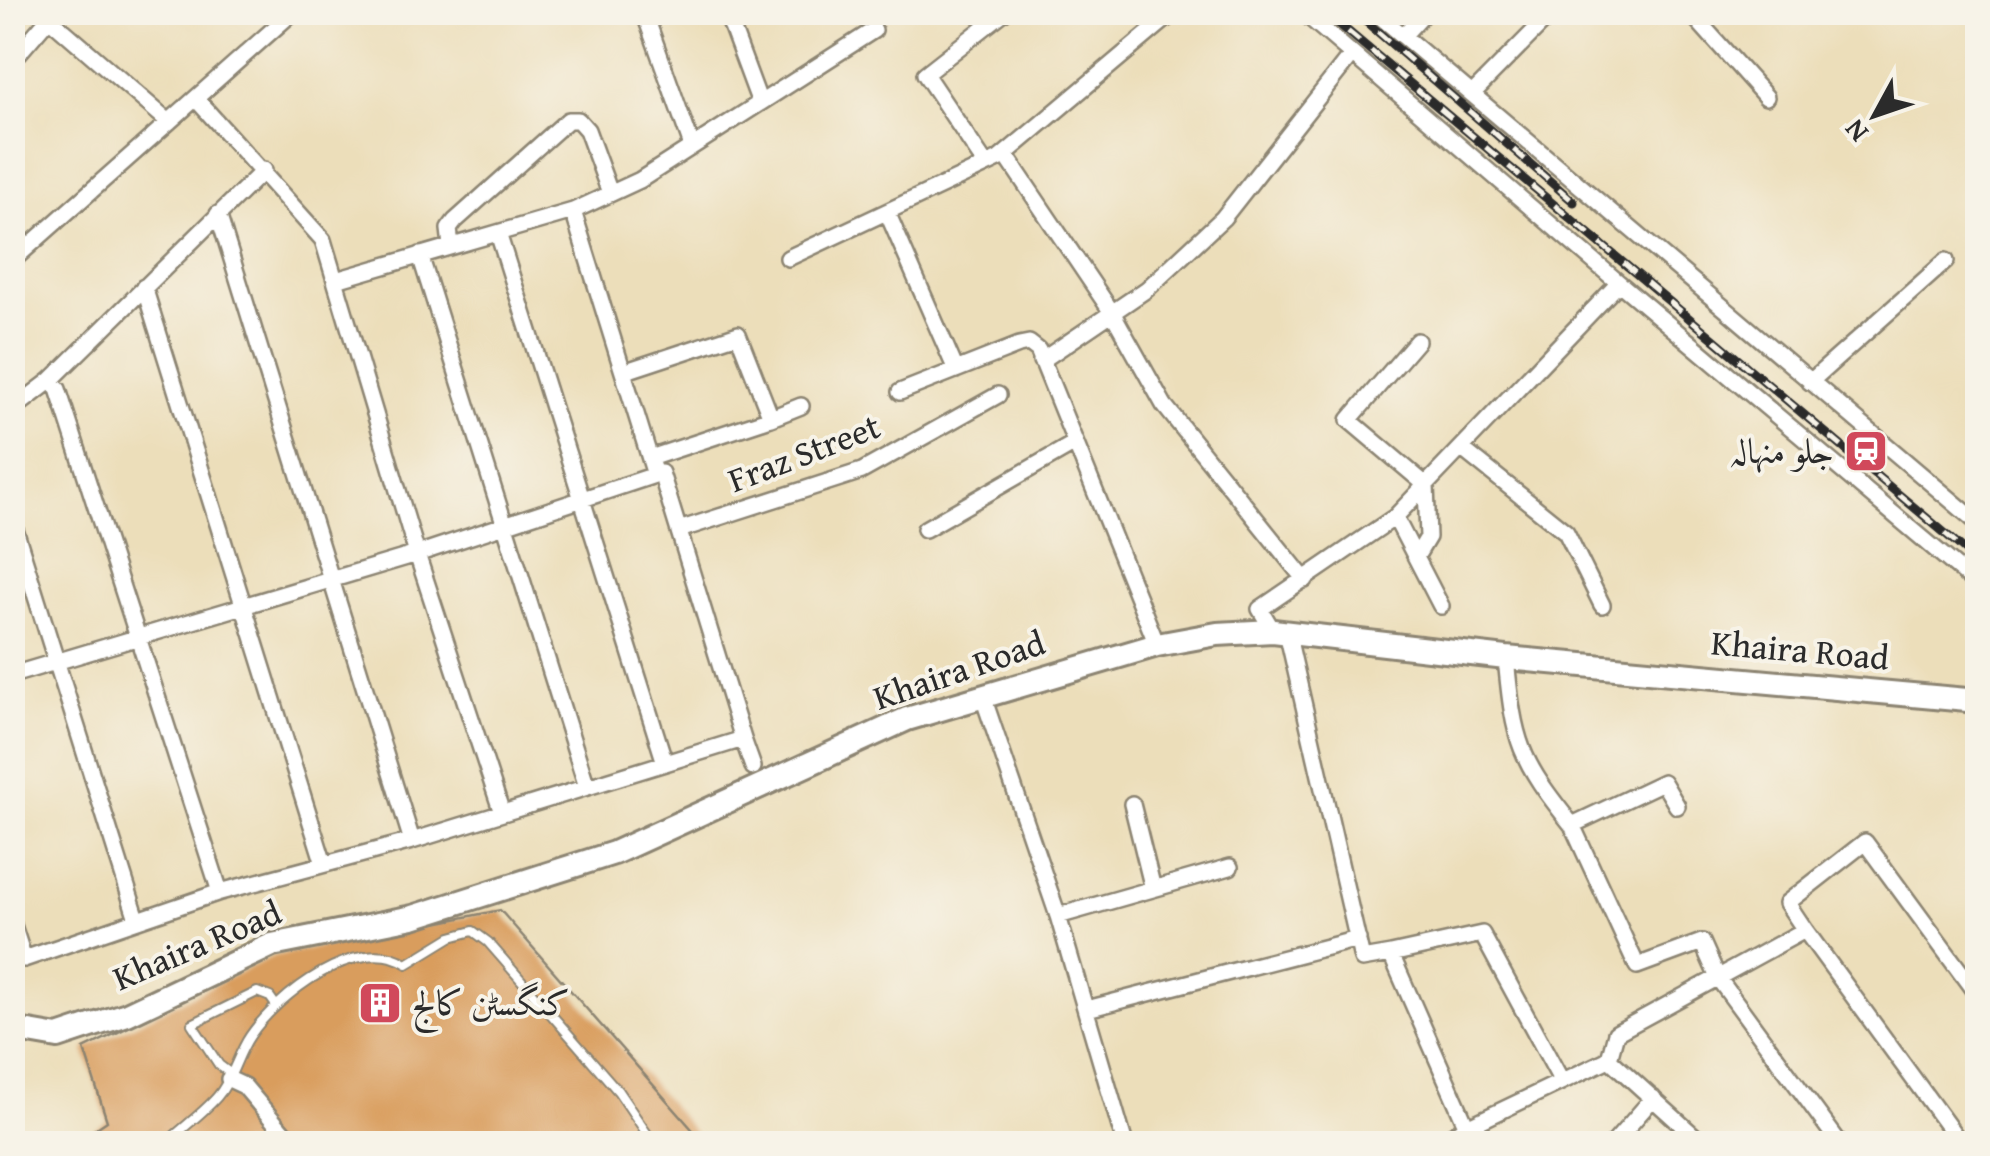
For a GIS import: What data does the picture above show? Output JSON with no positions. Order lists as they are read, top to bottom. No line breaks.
{"streets":{"street":["Fraz Street","Khaira Road"]},"places":{"station":["جلو منہالہ"],"building":["کنگسٹن کالج"]},"north":"bottom left"}
